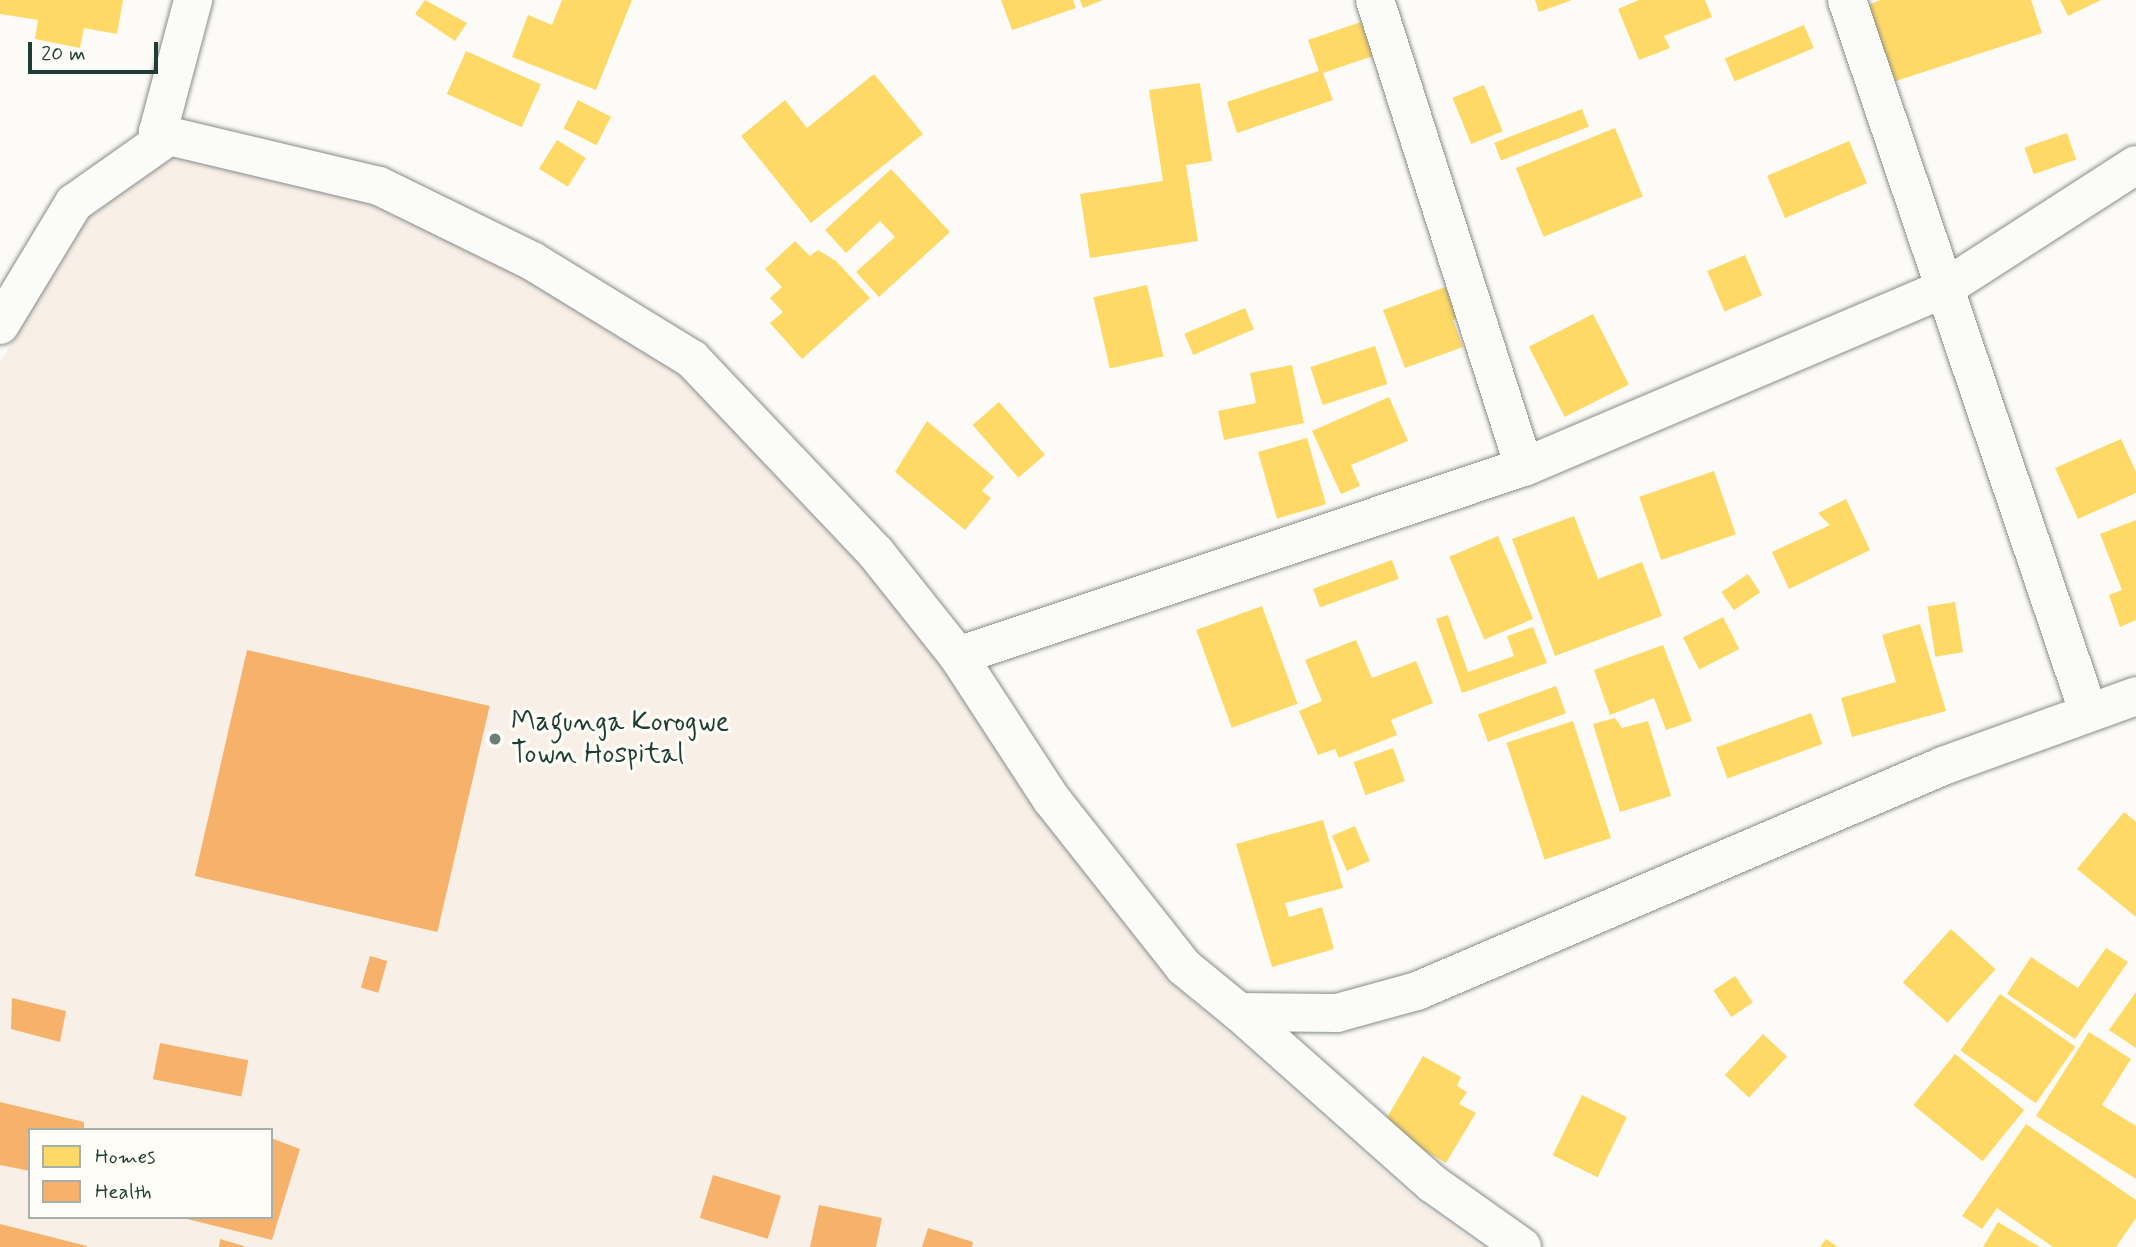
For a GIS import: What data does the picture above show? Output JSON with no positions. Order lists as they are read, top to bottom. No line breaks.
{"places":["Magunga Korogwe Town Hospital"],"legend":["Homes","Health"],"scale_bar":"20 m"}
